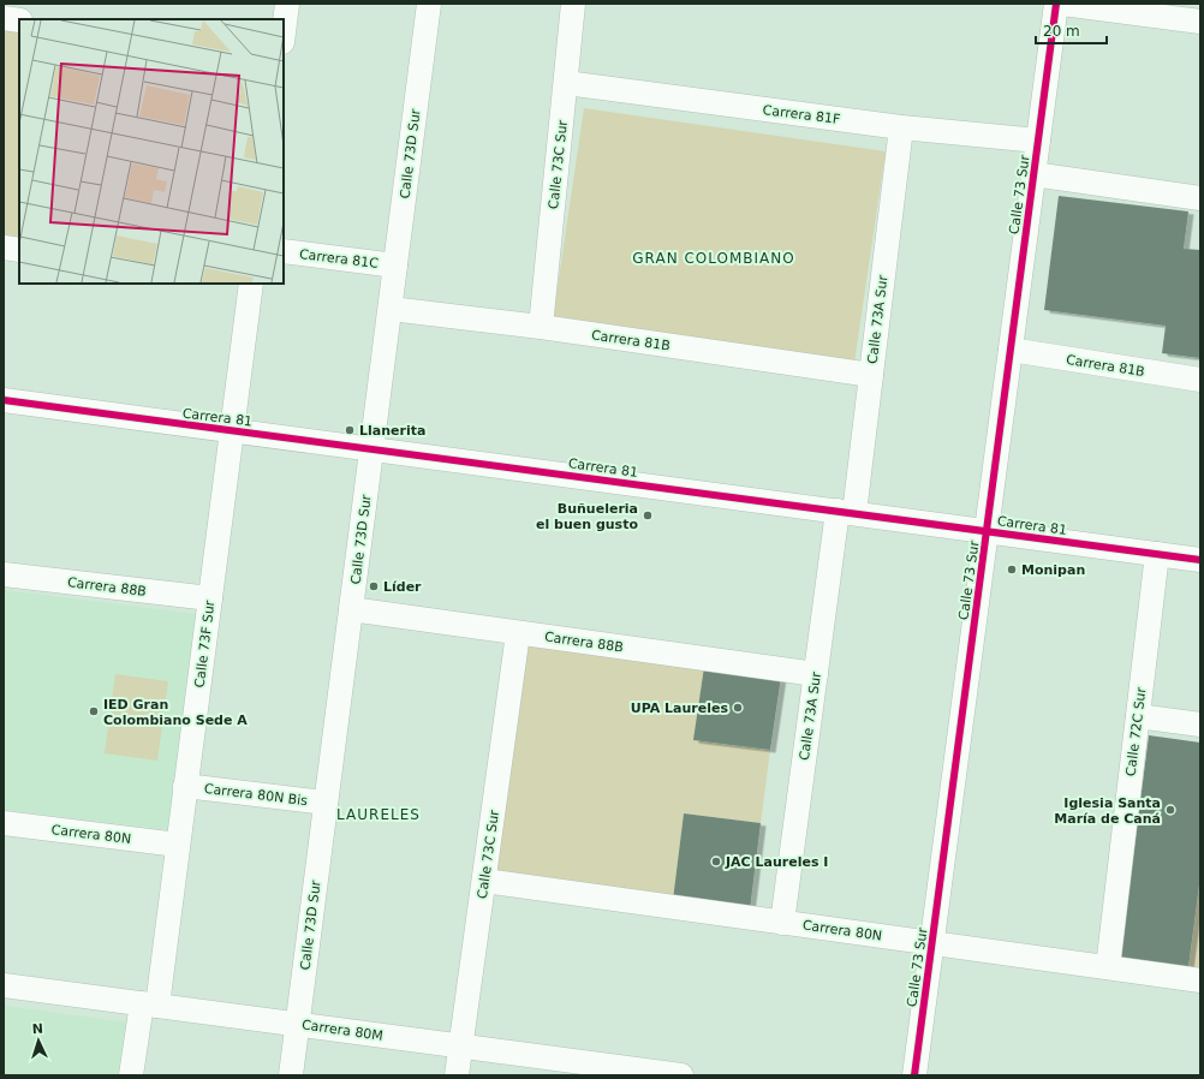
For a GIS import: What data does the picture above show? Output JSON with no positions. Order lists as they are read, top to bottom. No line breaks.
{"streets":{"street":["Carrera 81F","Calle 73D Sur","Calle 73C Sur","Calle 73 Sur","Carrera 81C","Calle 73A Sur","Carrera 81B","Carrera 81","Carrera 88B","Calle 73F Sur","Calle 72C Sur","Carrera 80N Bis","Carrera 80N","Carrera 80M"]},"crossings":[["Carrera 81F","Calle 73C Sur"],["Carrera 81F","Calle 73 Sur"],["Carrera 81F","Calle 73A Sur"],["Calle 73D Sur","Carrera 81C"],["Calle 73D Sur","Carrera 81B"],["Calle 73D Sur","Carrera 81"],["Calle 73D Sur","Carrera 88B"],["Calle 73D Sur","Carrera 80N Bis"],["Calle 73D Sur","Carrera 80M"],["Calle 73C Sur","Carrera 81B"],["Calle 73C Sur","Carrera 88B"],["Calle 73C Sur","Carrera 80N"],["Calle 73C Sur","Carrera 80M"],["Calle 73 Sur","Carrera 81B"],["Calle 73 Sur","Carrera 81"],["Calle 73 Sur","Carrera 80N"],["Calle 73A Sur","Carrera 81B"],["Calle 73A Sur","Carrera 81"],["Calle 73A Sur","Carrera 88B"],["Calle 73A Sur","Carrera 80N"],["Carrera 81","Calle 73F Sur"],["Carrera 81","Calle 72C Sur"],["Carrera 88B","Calle 73F Sur"],["Calle 73F Sur","Carrera 80N Bis"],["Calle 73F Sur","Carrera 80N"],["Calle 73F Sur","Carrera 80M"],["Calle 72C Sur","Carrera 80N"]],"districts":["GRAN COLOMBIANO","LAURELES"],"places":["Llanerita","Buñueleria el buen gusto","Monipan","Líder","UPA Laureles","IED Gran Colombiano Sede A","Iglesia Santa María de Caná","JAC Laureles I"],"scale_bar":"20 m","north":"top"}
